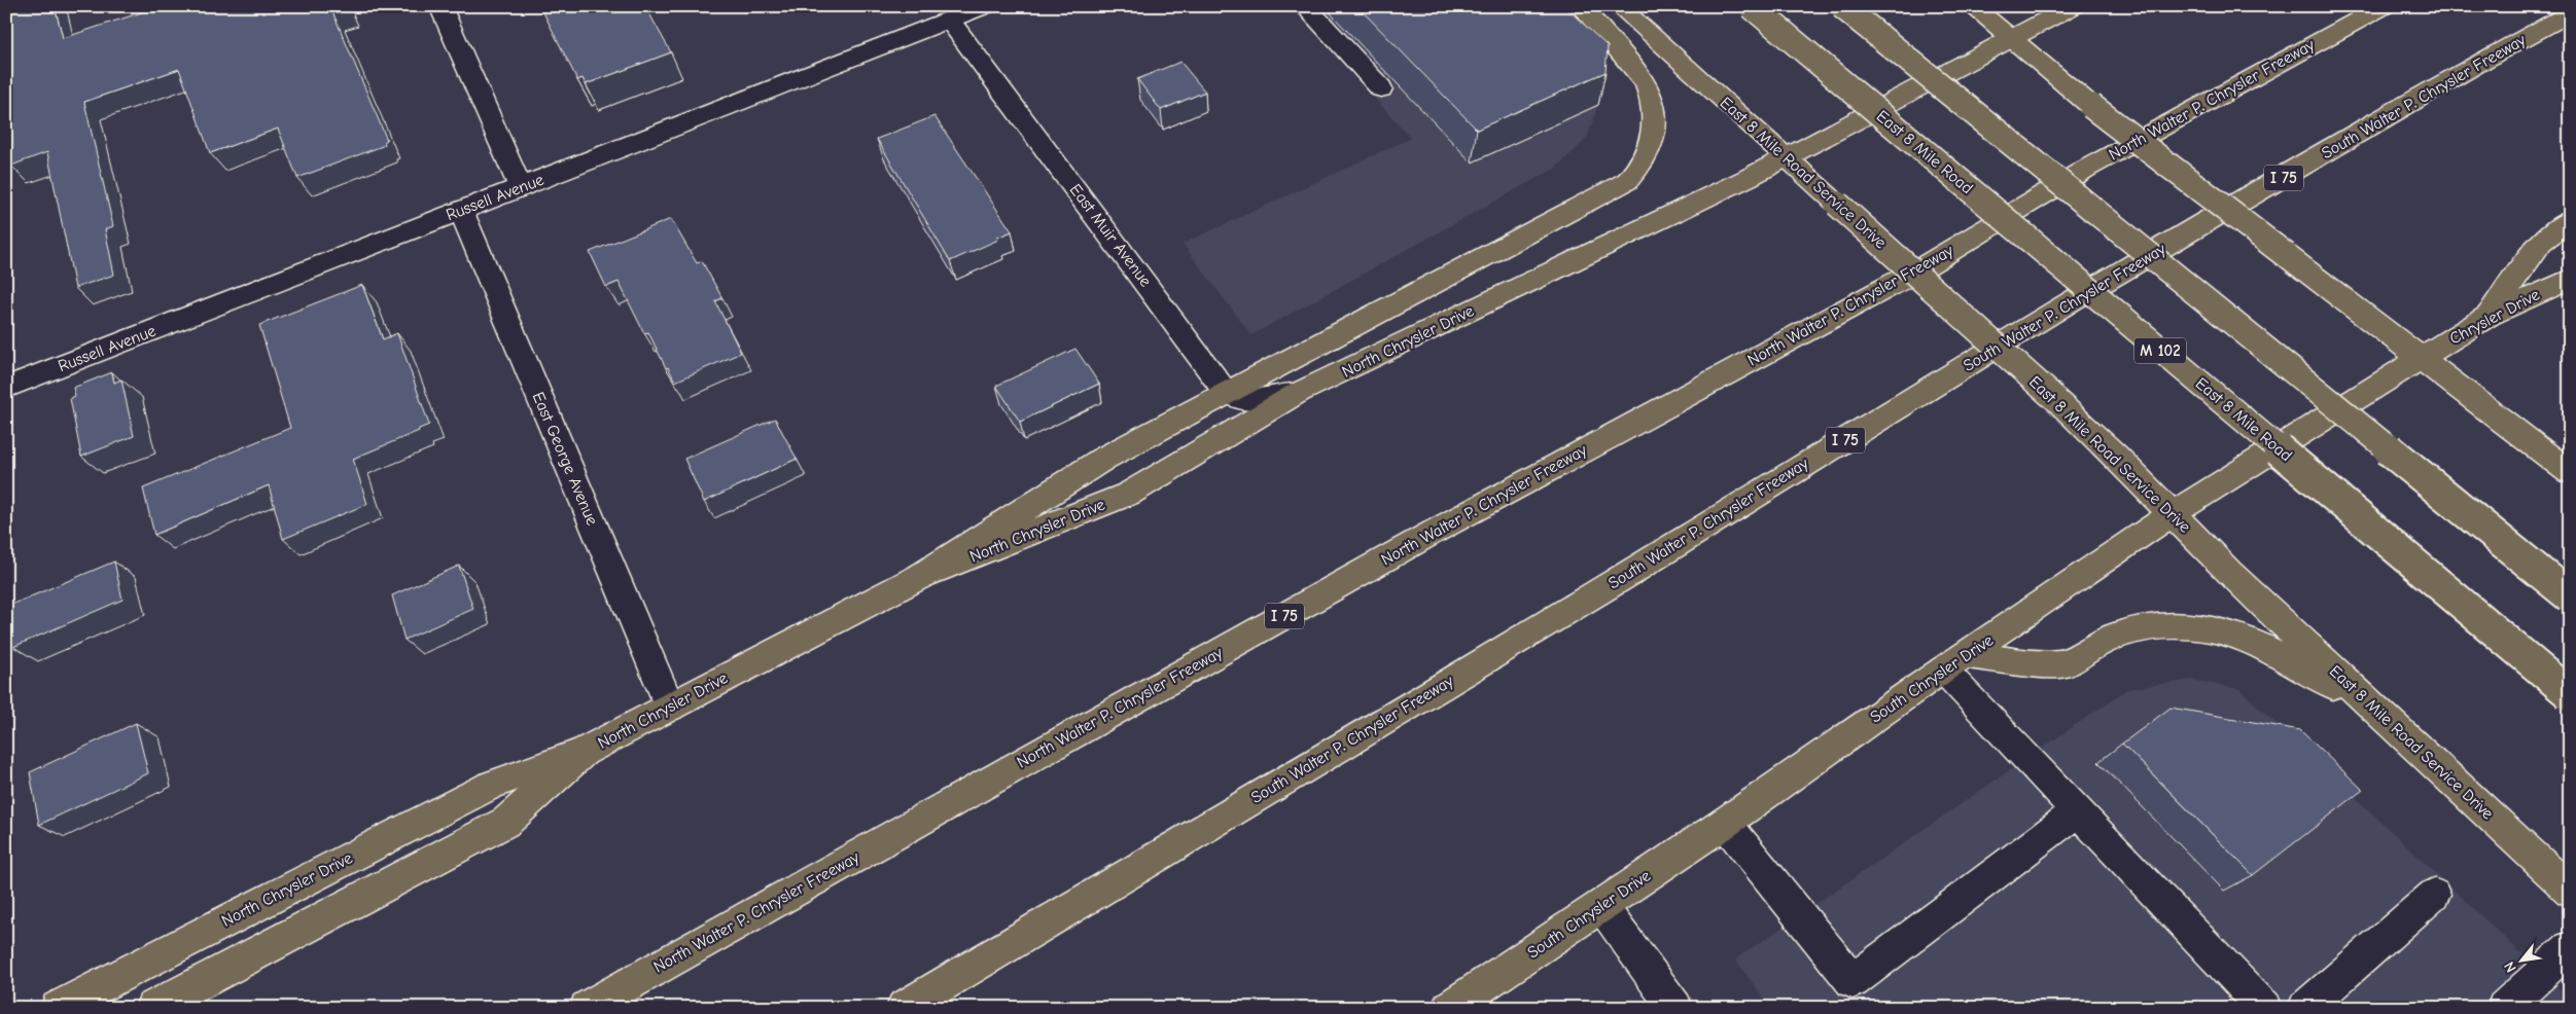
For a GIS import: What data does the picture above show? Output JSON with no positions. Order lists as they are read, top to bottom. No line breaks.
{"streets":{"main road":["South Walter P. Chrysler Freeway","North Walter P. Chrysler Freeway","East 8 Mile Road","East 8 Mile Road Service Drive","I 75","Chrysler Drive","North Chrysler Drive","M 102","South Chrysler Drive"],"street":["Russell Avenue","East Muir Avenue","East George Avenue"]},"crossings":[["East 8 Mile Road Service Drive","North Chrysler Drive"],["East 8 Mile Road Service Drive","South Chrysler Drive"],["Russell Avenue","East Muir Avenue"],["Russell Avenue","East George Avenue"],["Chrysler Drive","South Chrysler Drive"],["North Chrysler Drive","East George Avenue"]],"north":"bottom left"}
